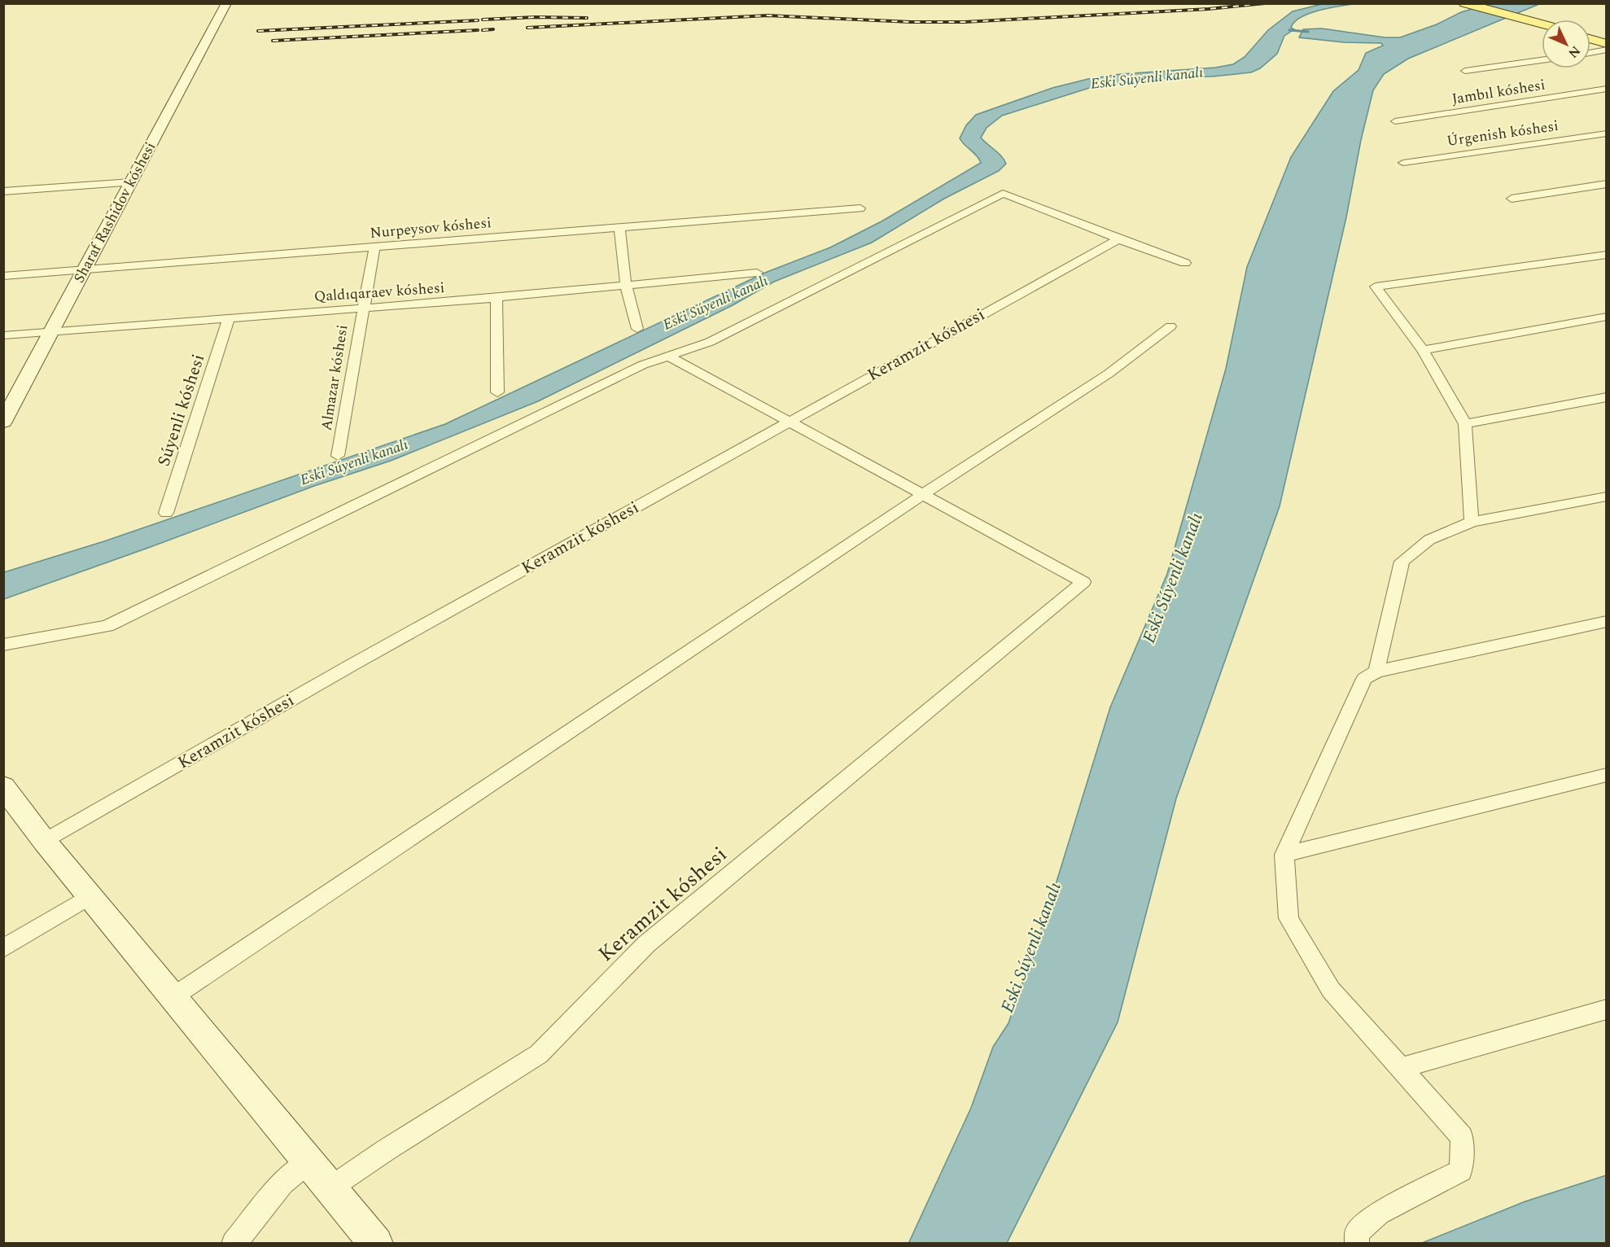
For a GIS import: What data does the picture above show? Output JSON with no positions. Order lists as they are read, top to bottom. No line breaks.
{"streets":{"street":["Jambıl kóshesi","Úrgenish kóshesi","Sharaf Rashidov kóshesi","Nurpeysov kóshesi","Qaldıqaraev kóshesi","Keramzit kóshesi","Almazar kóshesi","Súyenli kóshesi"]},"crossings":[["Sharaf Rashidov kóshesi","Nurpeysov kóshesi"],["Sharaf Rashidov kóshesi","Qaldıqaraev kóshesi"],["Nurpeysov kóshesi","Almazar kóshesi"],["Qaldıqaraev kóshesi","Almazar kóshesi"],["Qaldıqaraev kóshesi","Súyenli kóshesi"]],"water":["Eski Súyenli kanalı"],"north":"bottom right"}
